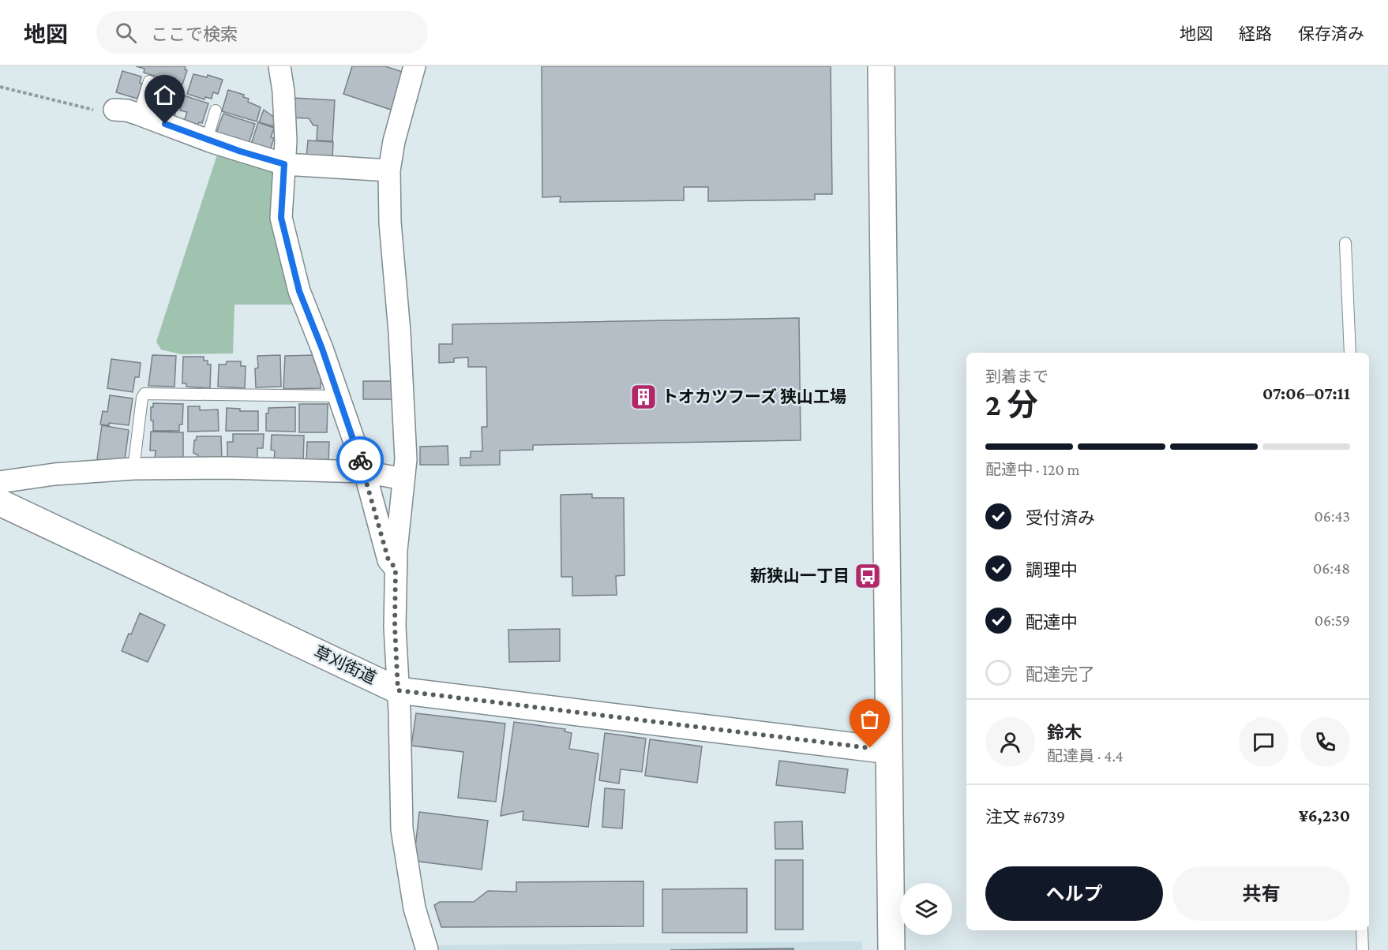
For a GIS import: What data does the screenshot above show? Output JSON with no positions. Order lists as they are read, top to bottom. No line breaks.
{"streets":{"street":["草刈街道"]},"places":{"building":["トオカツフーズ 狭山工場"],"bus stop":["新狭山一丁目"]},"page":{"header":"地図","search":"ここで検索","nav":["地図","経路","保存済み"],"heading":["2 分","到着まで","07:06–07:11"],"panel":["鈴木","配達員 · 4.4","注文 #6739","¥6,230"],"bar":"配達中 · 120 m","list":[["受付済み","06:43"],["調理中","06:48"],["配達中","06:59"],"配達完了"],"buttons":["ヘルプ","共有"]}}
